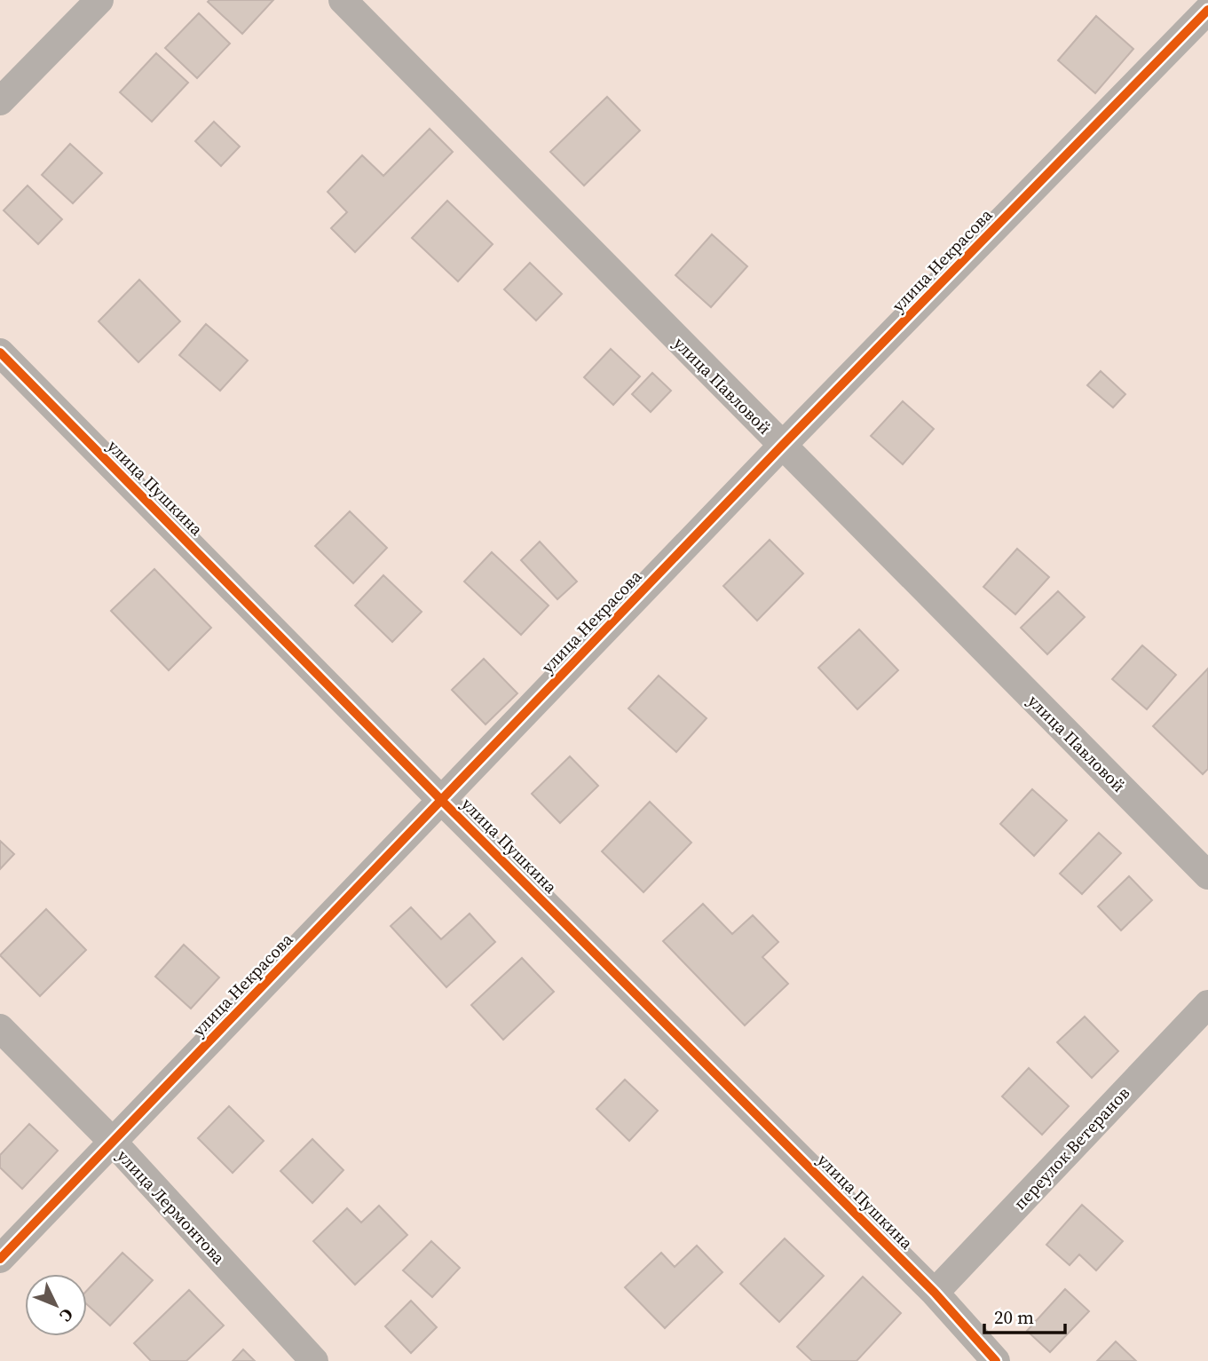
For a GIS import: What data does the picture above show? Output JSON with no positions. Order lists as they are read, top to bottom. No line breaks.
{"streets":{"street":["улица Некрасова","улица Павловой","улица Пушкина","переулок Ветеранов","улица Лермонтова"]},"crossings":[["улица Некрасова","улица Павловой"],["улица Некрасова","улица Пушкина"],["улица Некрасова","улица Лермонтова"],["улица Пушкина","переулок Ветеранов"]],"scale_bar":"20 m","north":"bottom right"}
